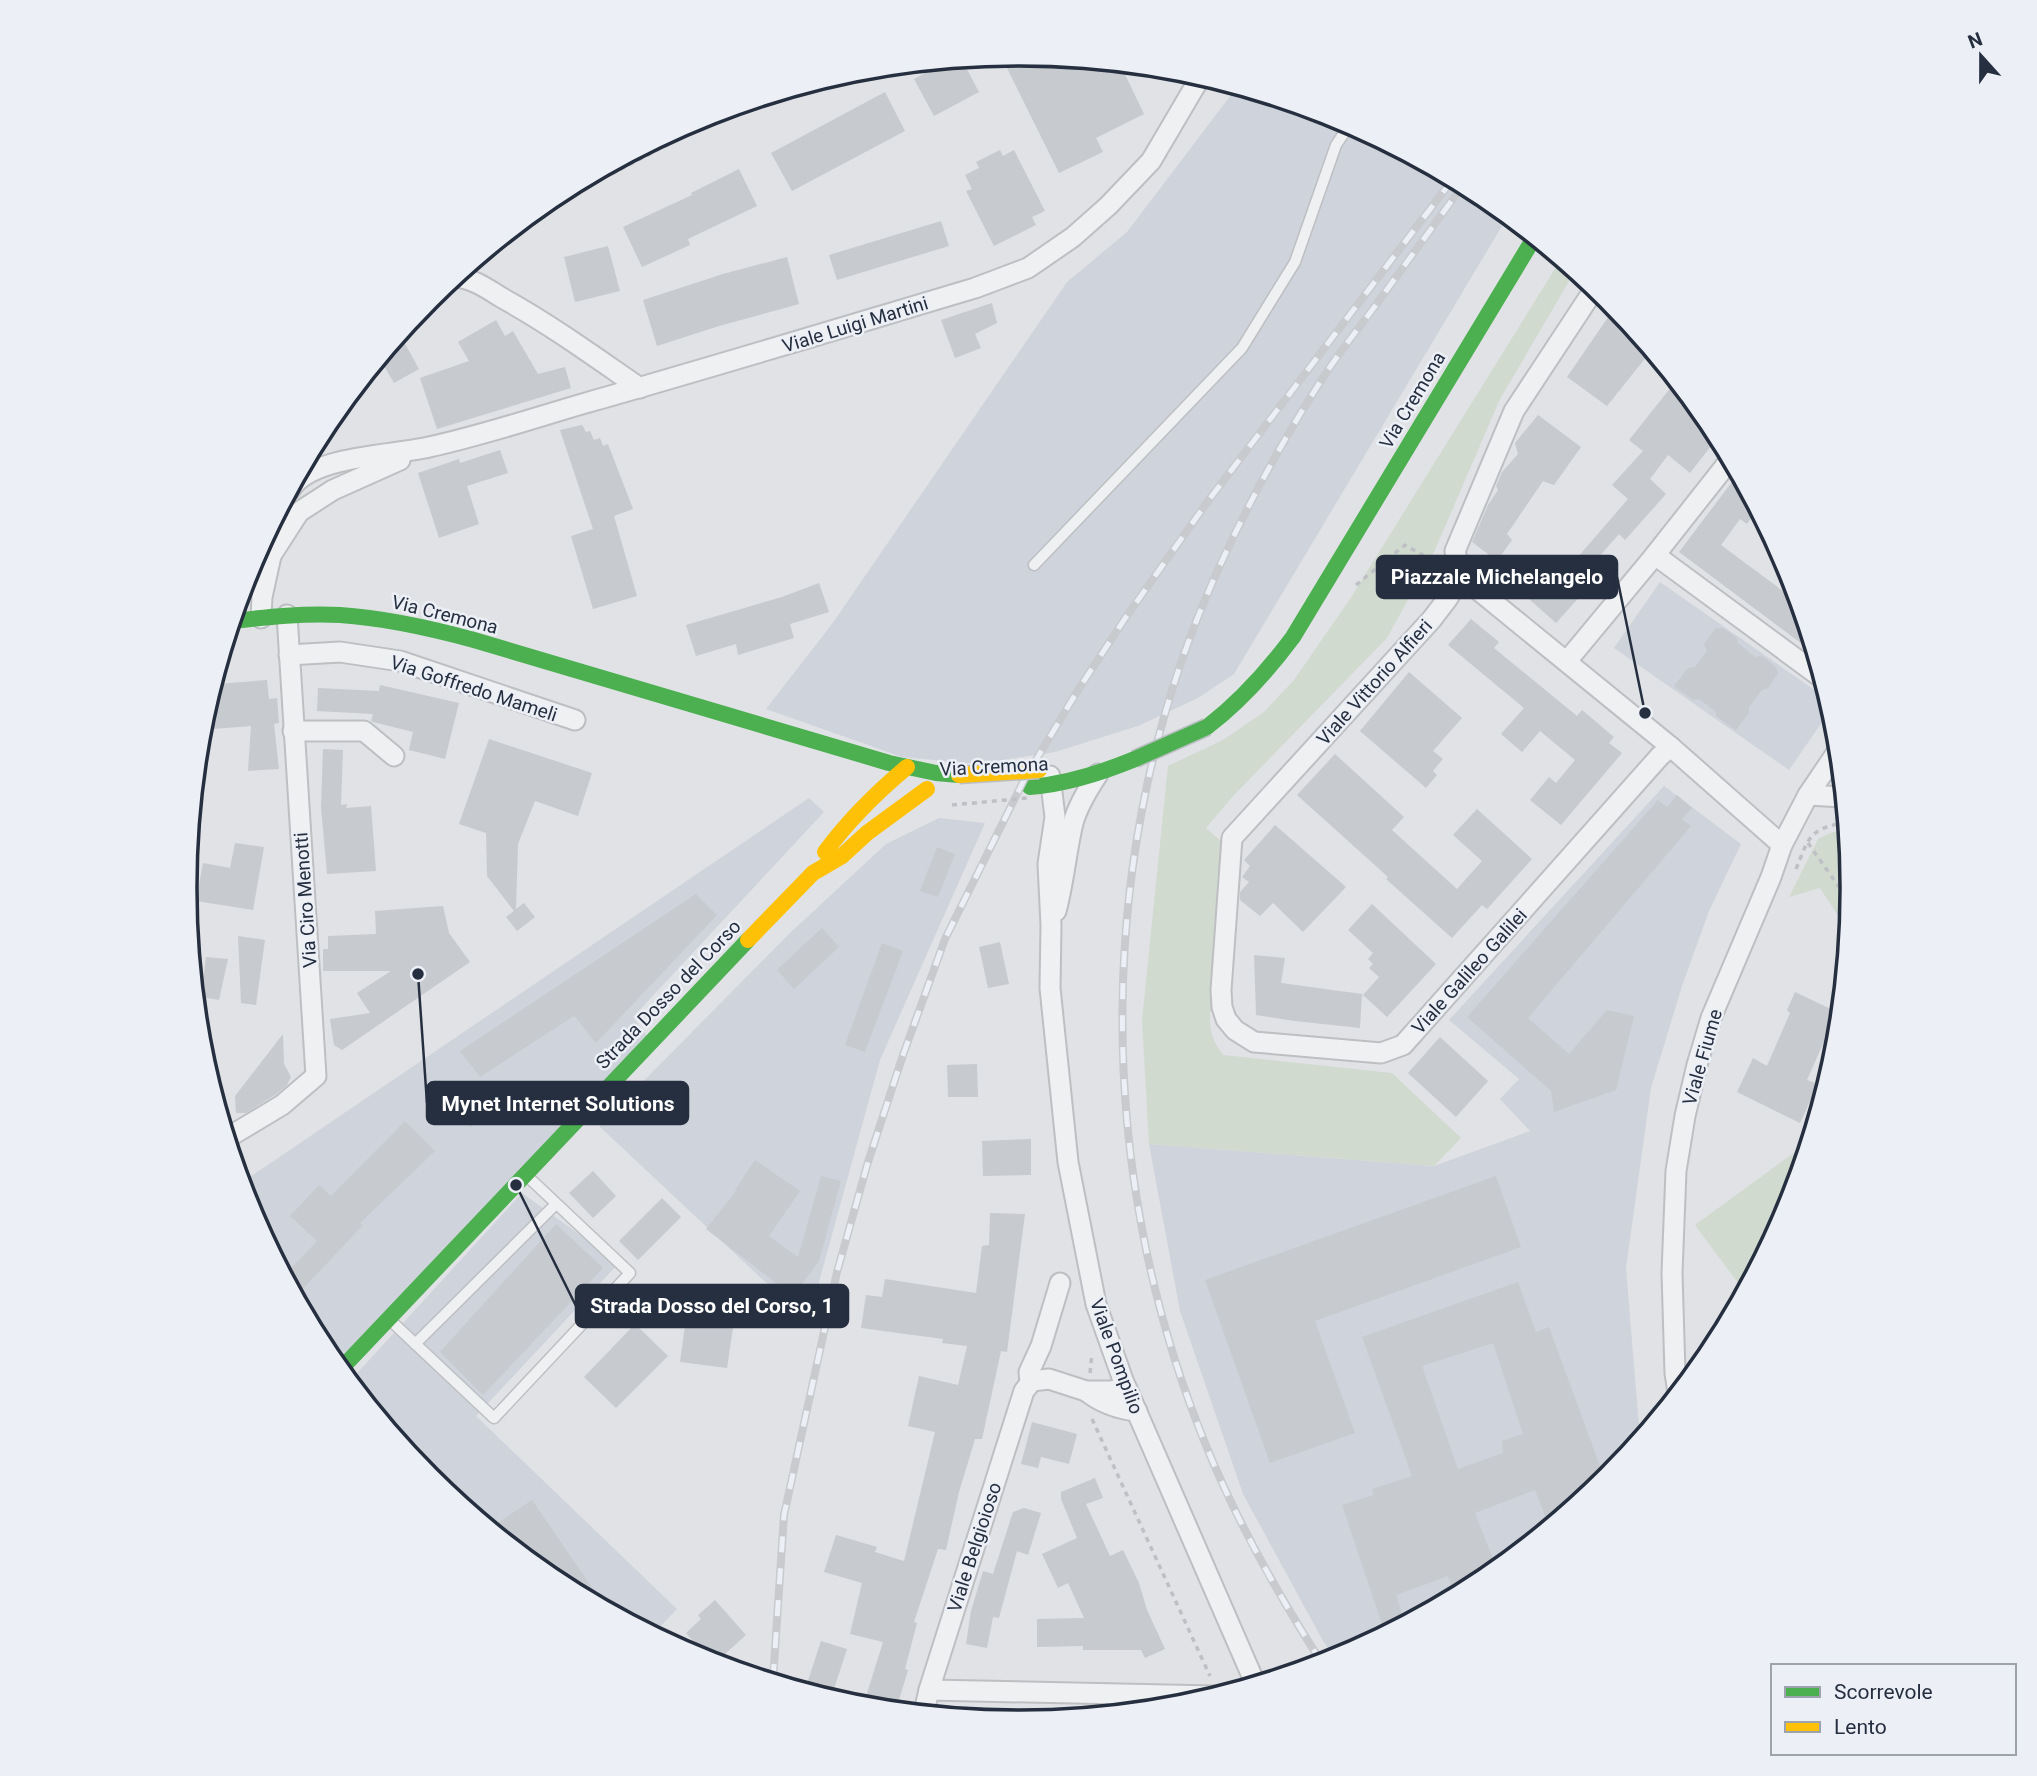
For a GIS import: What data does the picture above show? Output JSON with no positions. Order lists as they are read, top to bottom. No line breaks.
{"streets":{"main road":["Via Cremona","Strada Dosso del Corso"],"street":["Viale Luigi Martini","Viale Vittorio Alfieri","Via Goffredo Mameli","Via Ciro Menotti","Viale Galileo Galilei","Viale Fiume","Viale Pompilio","Viale Belgioioso"]},"crossings":[["Viale Luigi Martini","Via Cremona"],["Via Cremona","Via Ciro Menotti"],["Via Cremona","Strada Dosso del Corso"],["Via Cremona","Viale Pompilio"],["Viale Vittorio Alfieri","Viale Galileo Galilei"],["Via Goffredo Mameli","Via Ciro Menotti"]],"places":["Piazzale Michelangelo","Mynet Internet Solutions","Strada Dosso del Corso, 1"],"legend":["Scorrevole","Lento"],"north":"top"}
